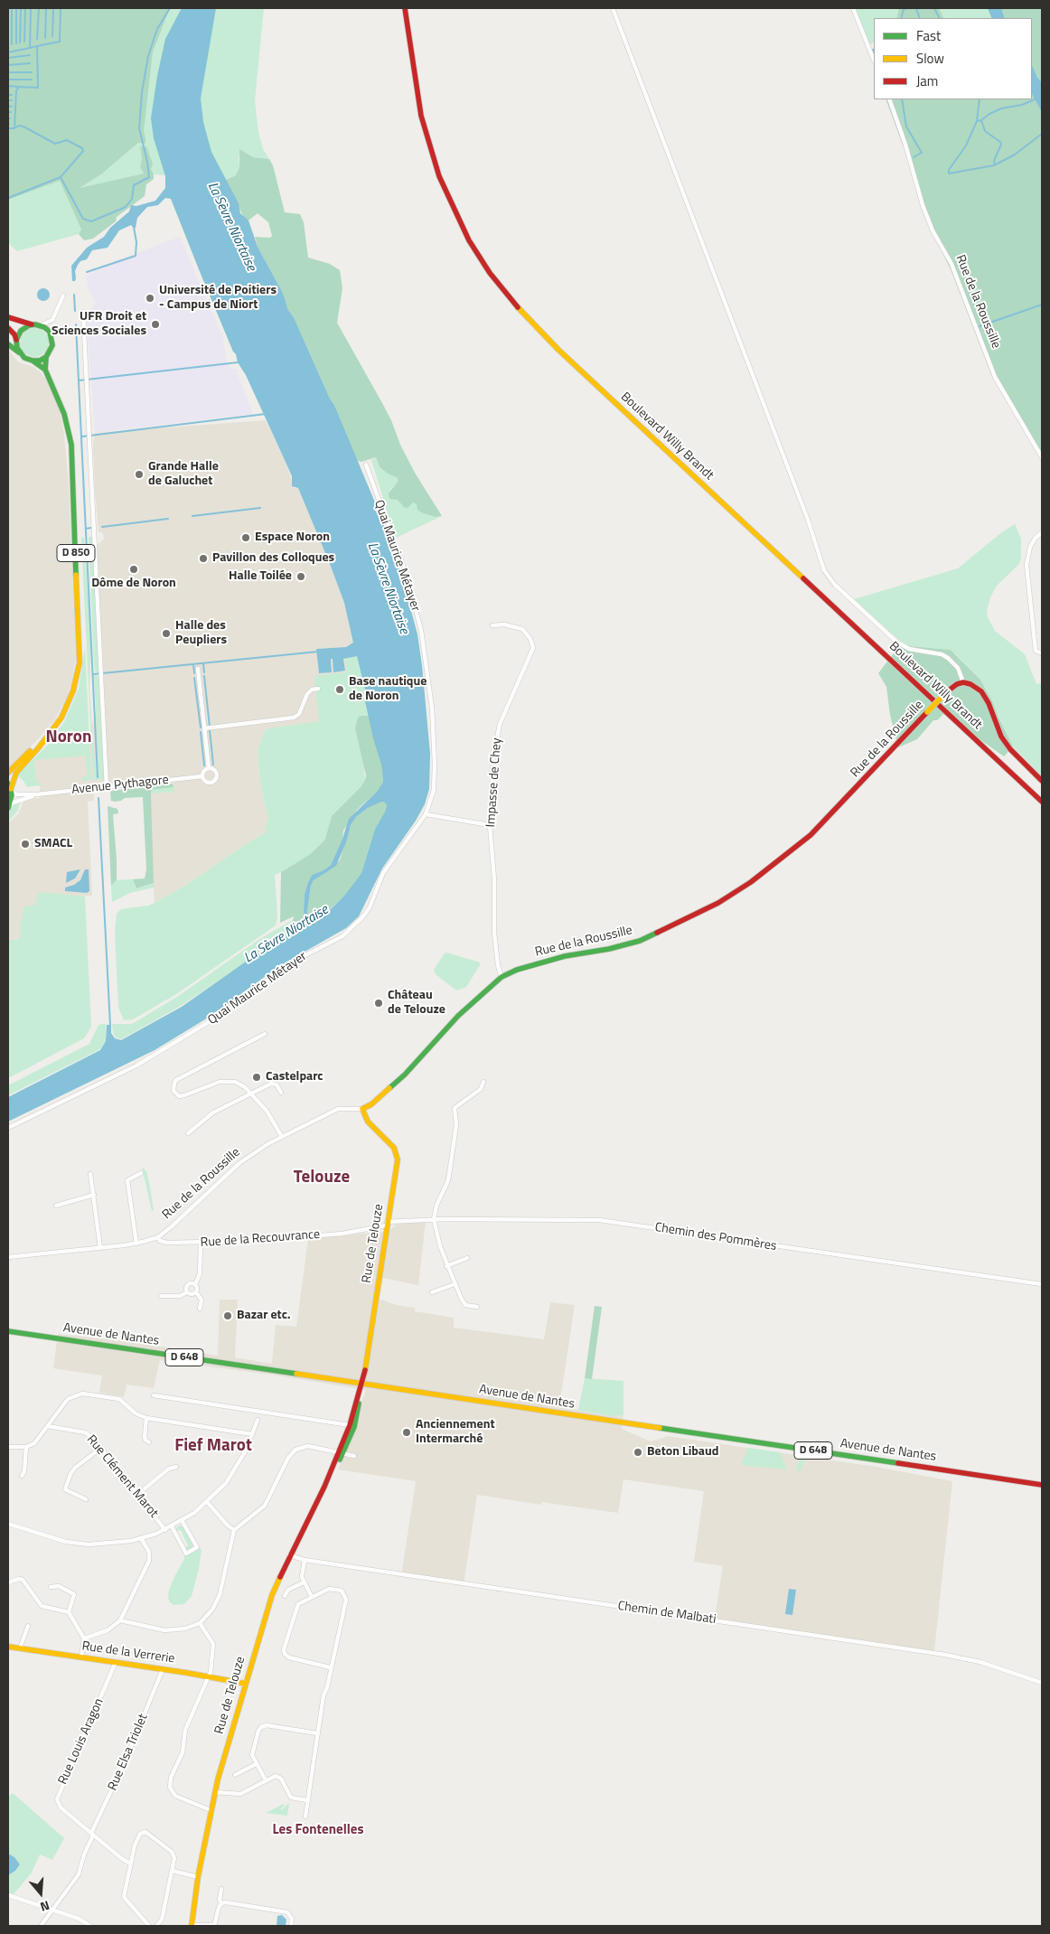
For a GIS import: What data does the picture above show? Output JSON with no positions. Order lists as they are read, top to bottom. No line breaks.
{"streets":{"main road":["Rue de la Roussille","Boulevard Willy Brandt","D 850","Rue de Telouze","Avenue de Nantes","D 648","Rue de la Verrerie"],"street":["Quai Maurice Métayer","Impasse de Chey","Avenue Pythagore","Chemin des Pommères","Rue de la Recouvrance","Rue Clément Marot","Chemin de Malbati","Rue Louis Aragon","Rue Elsa Triolet"]},"crossings":[["Rue de la Roussille","Impasse de Chey"],["Rue de la Roussille","Rue de la Recouvrance"],["Rue de la Roussille","Rue de Telouze"],["D 850","Avenue Pythagore"],["Chemin des Pommères","Rue de la Recouvrance"],["Chemin des Pommères","Rue de Telouze"],["Rue de la Recouvrance","Rue de Telouze"],["Rue de Telouze","Avenue de Nantes"],["Rue de Telouze","Chemin de Malbati"],["Rue de Telouze","Rue de la Verrerie"],["Rue de la Verrerie","Rue Louis Aragon"],["Rue de la Verrerie","Rue Elsa Triolet"],["Rue Louis Aragon","Rue Elsa Triolet"]],"districts":["Noron","Telouze","Fief Marot","Les Fontenelles"],"water":["La Sèvre Niortaise"],"places":["Université de Poitiers - Campus de Niort","UFR Droit et Sciences Sociales","Grande Halle de Galuchet","Espace Noron","Pavillon des Colloques","Dôme de Noron","Halle Toilée","Halle des Peupliers","Base nautique de Noron","SMACL","Château de Telouze","Castelparc","Bazar etc.","Anciennement Intermarché","Beton Libaud"],"legend":["Fast","Slow","Jam"],"north":"bottom"}
